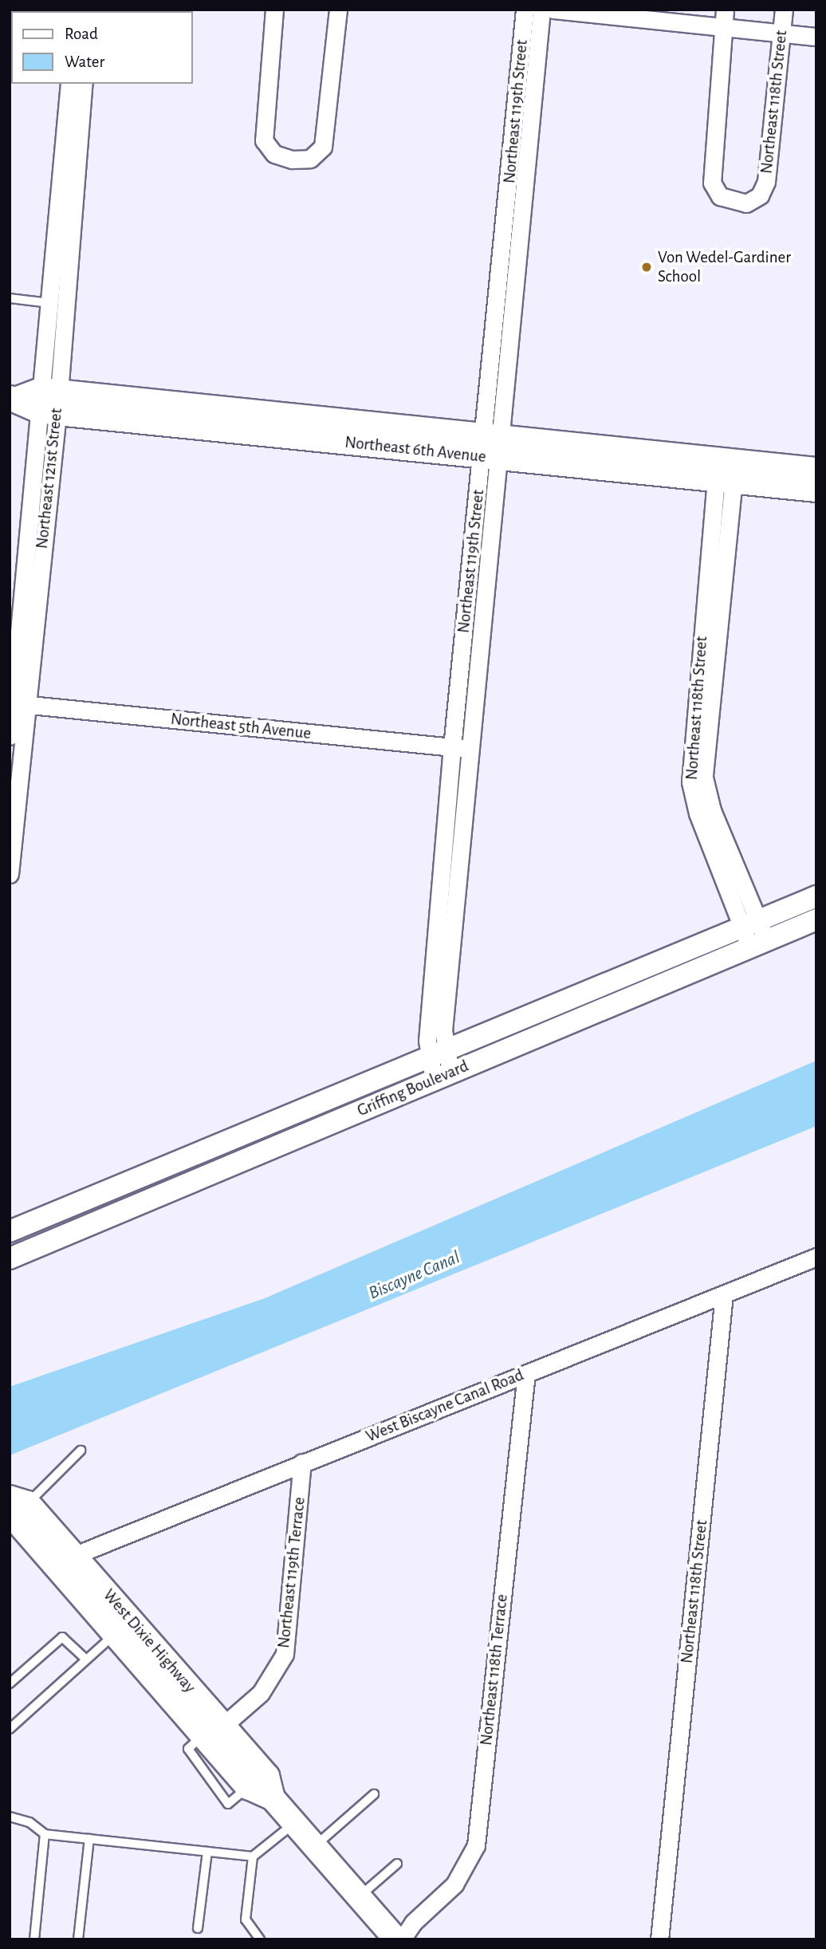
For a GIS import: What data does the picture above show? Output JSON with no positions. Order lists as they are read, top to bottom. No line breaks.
{"streets":{"main road":["Northeast 6th Avenue","West Dixie Highway"],"street":["Northeast 118th Street","Northeast 119th Street","Northeast 121st Street","Northeast 5th Avenue","Griffing Boulevard","West Biscayne Canal Road","Northeast 119th Terrace","Northeast 118th Terrace"]},"crossings":[["Northeast 118th Street","Northeast 6th Avenue"],["Northeast 118th Street","Griffing Boulevard"],["Northeast 118th Street","West Biscayne Canal Road"],["Northeast 119th Street","Northeast 6th Avenue"],["Northeast 119th Street","Northeast 5th Avenue"],["Northeast 119th Street","Griffing Boulevard"],["Northeast 6th Avenue","Northeast 121st Street"],["Northeast 121st Street","Northeast 5th Avenue"],["West Biscayne Canal Road","Northeast 119th Terrace"],["West Biscayne Canal Road","West Dixie Highway"],["West Biscayne Canal Road","Northeast 118th Terrace"],["Northeast 119th Terrace","West Dixie Highway"]],"water":["Biscayne Canal"],"places":["Von Wedel-Gardiner School"],"legend":["Road","Water"]}
